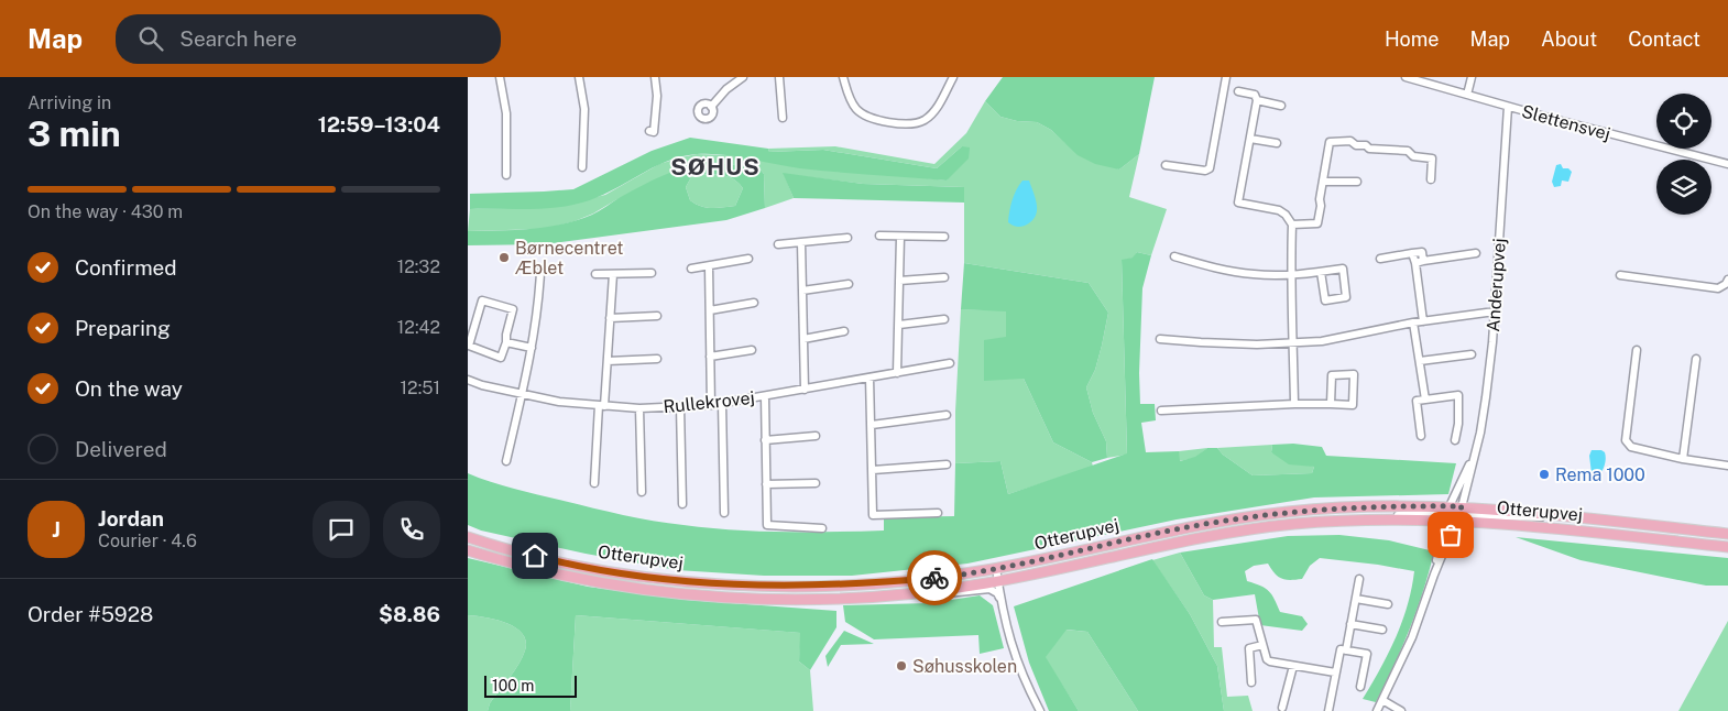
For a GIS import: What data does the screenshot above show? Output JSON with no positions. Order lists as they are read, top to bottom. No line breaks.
{"streets":{"main road":["Otterupvej"],"street":["Slettensvej","Anderupvej","Rullekrovej"]},"crossings":[["Slettensvej","Anderupvej"],["Anderupvej","Otterupvej"]],"districts":["SØHUS"],"places":["Børnecentret Æblet","Rema 1000","Søhusskolen"],"scale_bar":"100 m","page":{"header":"Map","search":"Search here","nav":["Home","Map","About","Contact"],"heading":["3 min","Arriving in","12:59–13:04"],"panel":["Jordan","Courier · 4.6","Order #5928","$8.86"],"bar":"On the way · 430 m","list":[["Confirmed","12:32"],["Preparing","12:42"],["On the way","12:51"],"Delivered"],"round":"J","scale":"100 m"}}
